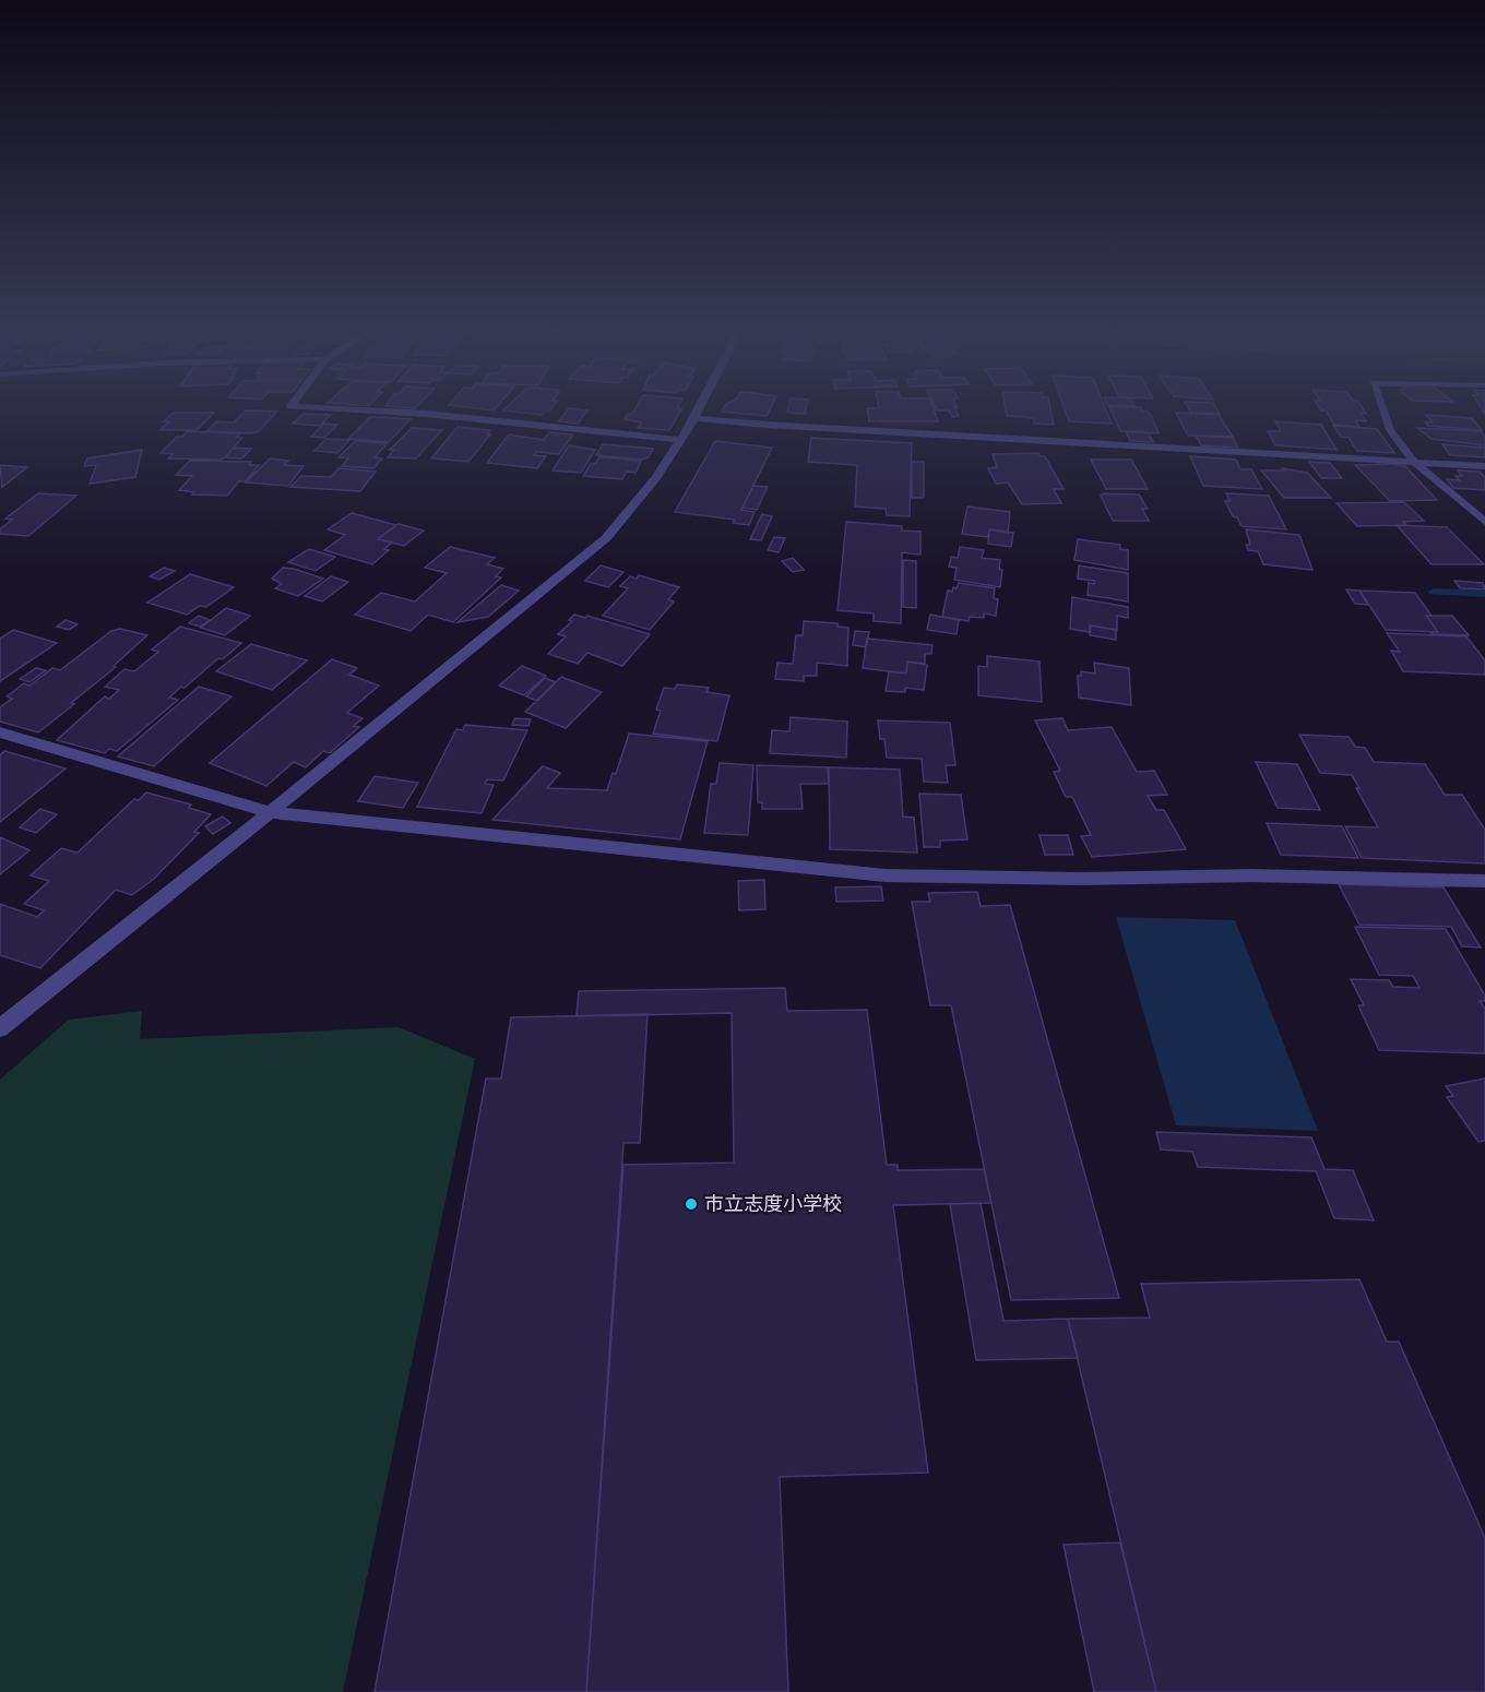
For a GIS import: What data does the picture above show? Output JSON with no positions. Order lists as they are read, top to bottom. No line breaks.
{"places":["市立志度小学校"]}
